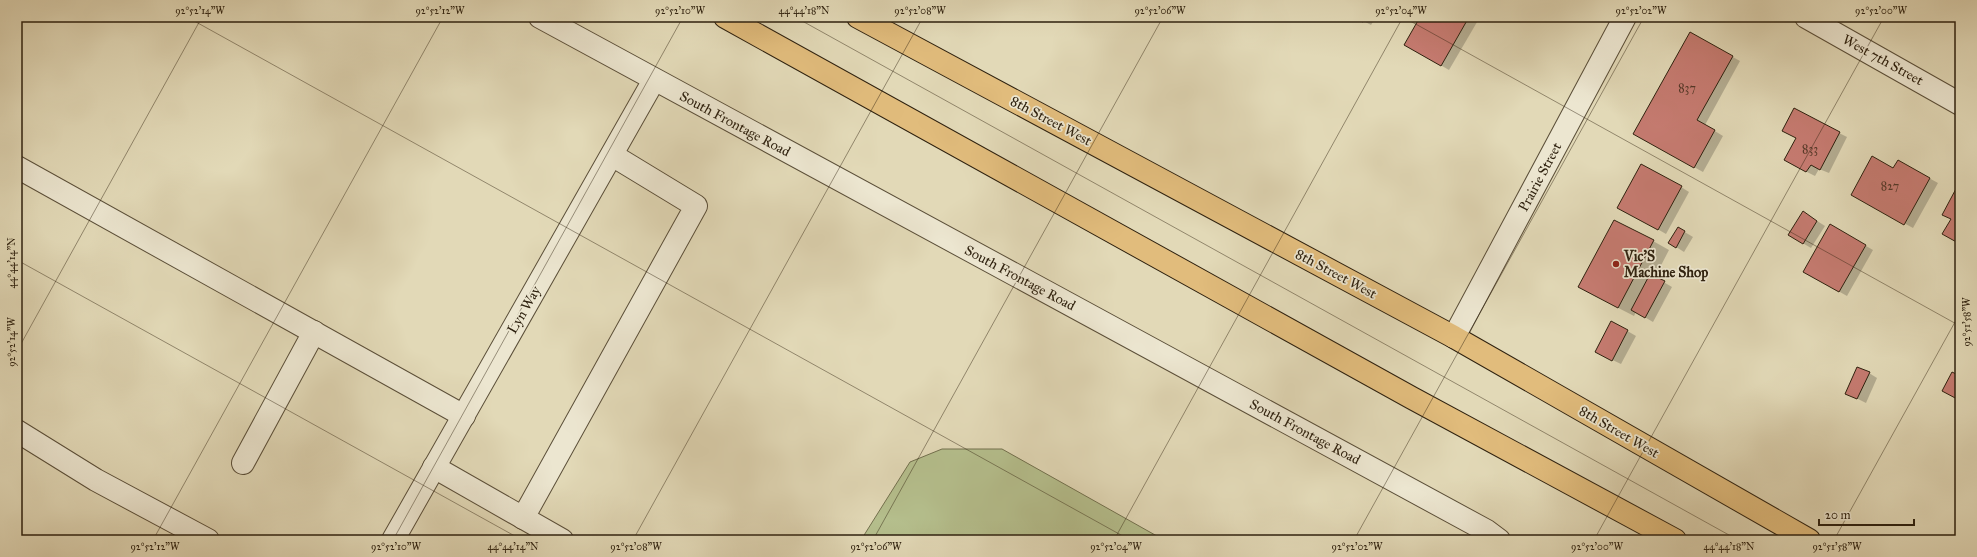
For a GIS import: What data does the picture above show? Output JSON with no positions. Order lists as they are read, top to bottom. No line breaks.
{"streets":{"highway":["8th Street West"],"street":["West 7th Street","South Frontage Road","Prairie Street","Lyn Way"]},"crossings":[["8th Street West","Prairie Street"],["South Frontage Road","Lyn Way"]],"places":["Vic'S Machine Shop"],"house_numbers":["837","833","827"],"scale_bar":"20 m","coordinates":["92°52'14\"W","92°52'12\"W","92°52'10\"W","44°44'18\"N","92°52'08\"W","92°52'06\"W","92°52'04\"W","92°52'02\"W","92°52'00\"W","44°44'14\"N","92°51'58\"W"]}
